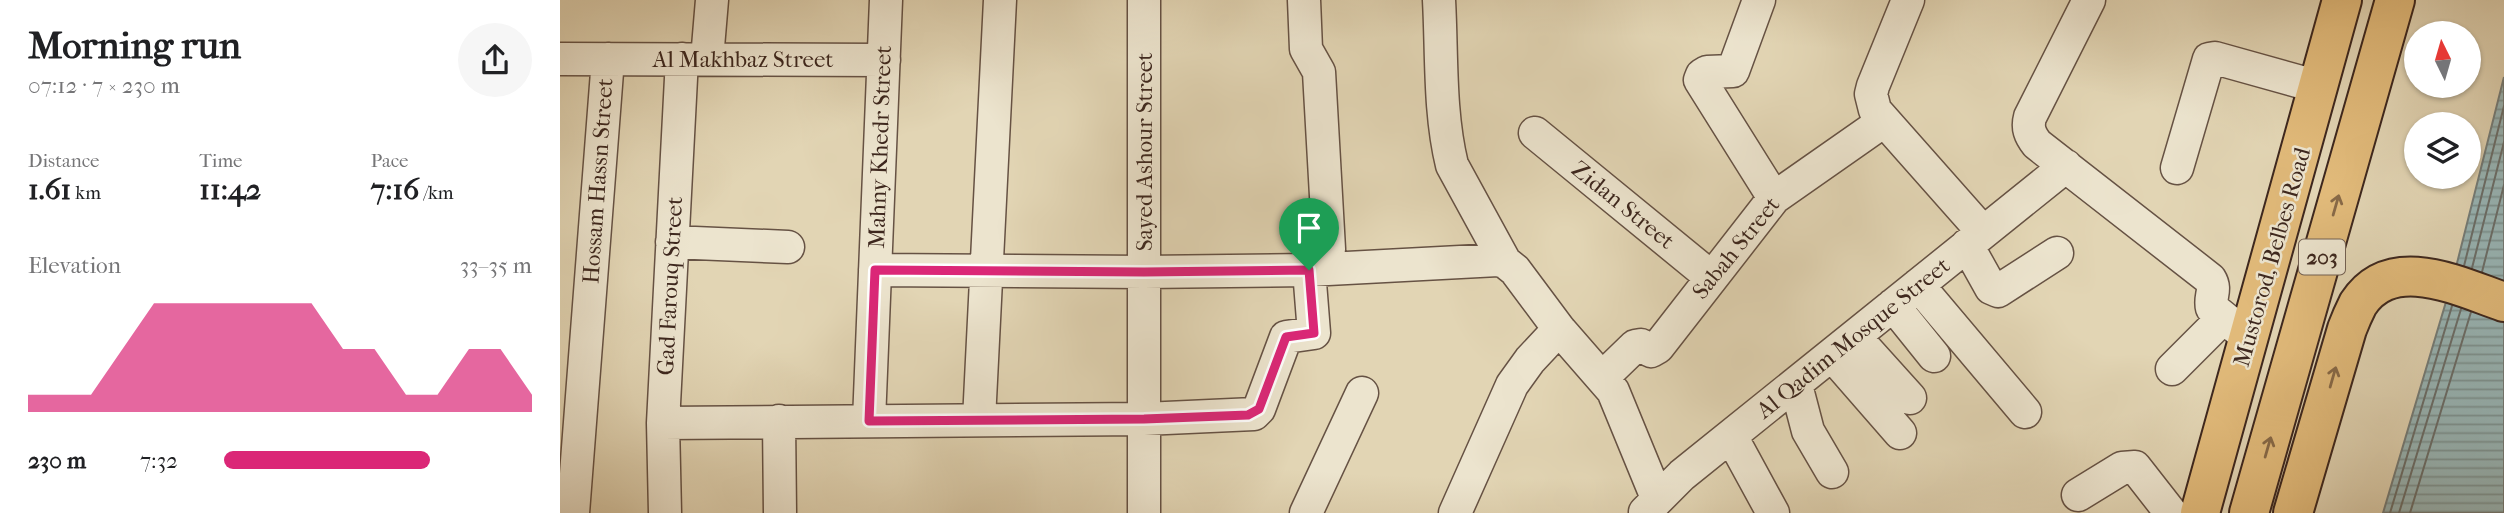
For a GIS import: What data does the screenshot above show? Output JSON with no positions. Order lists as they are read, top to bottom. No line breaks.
{"streets":{"main road":["Mustorod, Belbes Road","203"],"street":["Al Makhbaz Street","Mahny Khedr Street","Sayed Ashour Street","Hossam Hassn Street","Zidan Street","Sabah Street","Gad Farouq Street","Al Qadim Mosque Street"]},"crossings":[["Al Makhbaz Street","Mahny Khedr Street"],["Al Makhbaz Street","Hossam Hassn Street"],["Al Makhbaz Street","Gad Farouq Street"],["Zidan Street","Sabah Street"]],"north":"top","page":{"heading":["Morning run","07:12 · 7 × 230 m"],"stats":[["Distance","1.61 km"],["Time","11:42"],["Pace","7:16 /km"]],"chart":["Elevation","33–35 m"],"list":[{"name":"230 m","note":"7:32"}]}}
